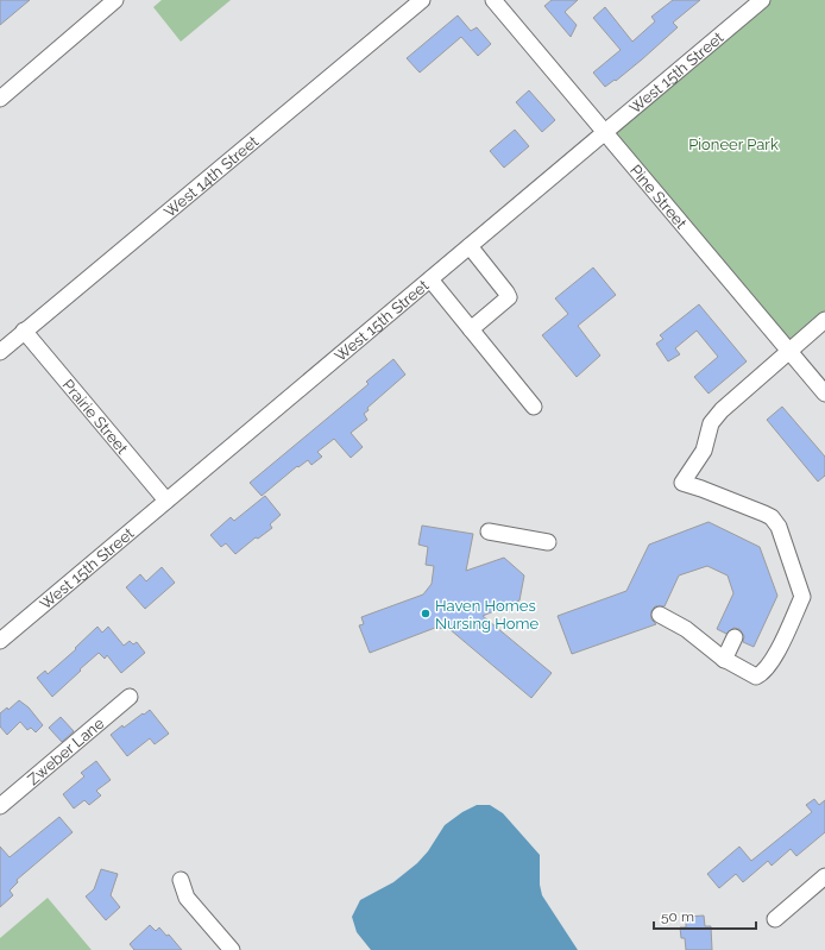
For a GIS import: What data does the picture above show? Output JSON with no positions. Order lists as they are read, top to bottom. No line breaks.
{"streets":{"street":["West 15th Street","West 14th Street","Pine Street","Prairie Street","Zweber Lane"]},"crossings":[["West 15th Street","Pine Street"],["West 15th Street","Prairie Street"],["West 14th Street","Prairie Street"]],"parks":["Pioneer Park"],"places":["Haven Homes Nursing Home"],"scale_bar":"50 m"}
